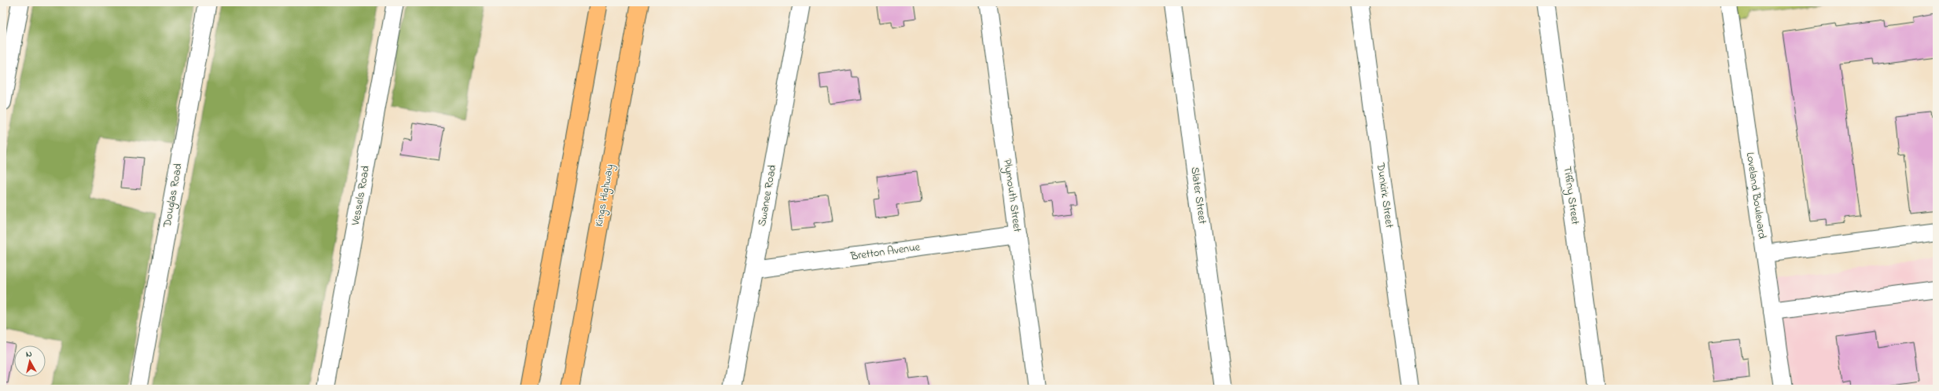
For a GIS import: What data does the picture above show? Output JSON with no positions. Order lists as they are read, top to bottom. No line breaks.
{"streets":{"main road":["Kings Highway"],"street":["Douglas Road","Vessels Road","Swanee Road","Plymouth Street","Slater Street","Dunkirk Street","Tiffiny Street","Loveland Boulevard","Bretton Avenue"]},"crossings":[["Swanee Road","Bretton Avenue"],["Plymouth Street","Bretton Avenue"]],"north":"top"}
